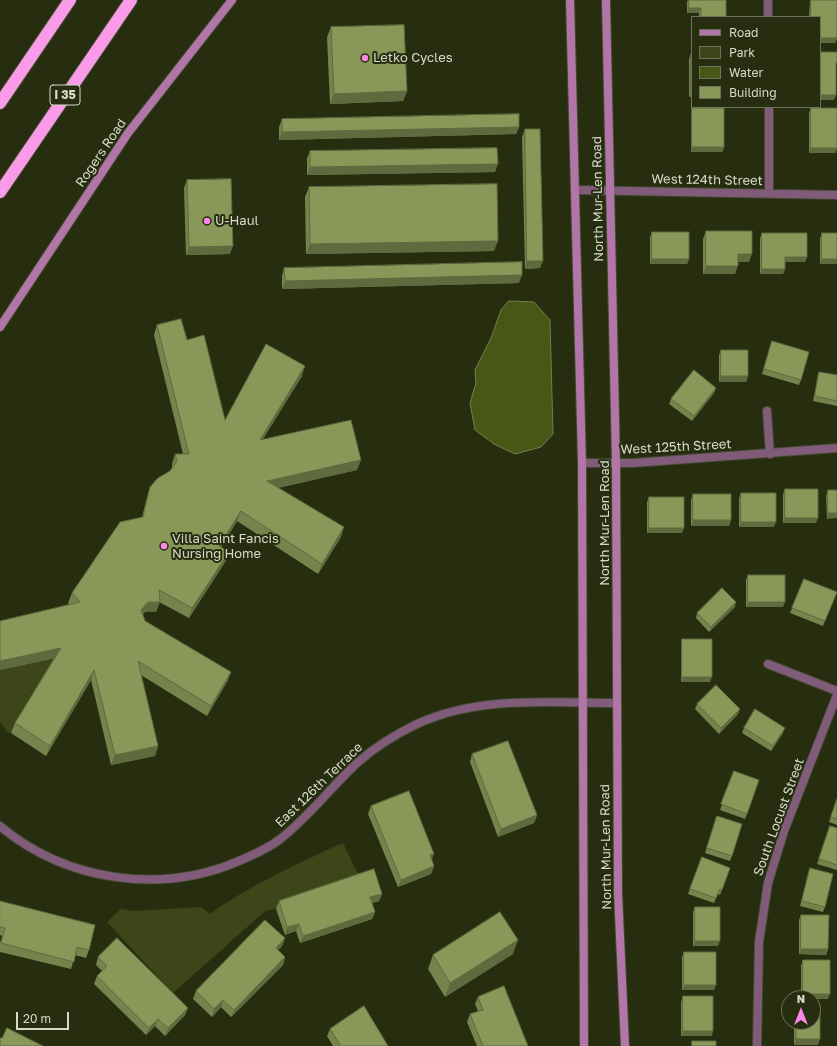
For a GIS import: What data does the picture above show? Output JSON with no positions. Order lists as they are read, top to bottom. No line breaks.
{"streets":{"highway":["I 35"],"main road":["Rogers Road","North Mur-Len Road"],"street":["West 124th Street","West 125th Street","East 126th Terrace","South Locust Street"]},"crossings":[["West 124th Street","North Mur-Len Road"],["North Mur-Len Road","West 125th Street"],["North Mur-Len Road","East 126th Terrace"]],"places":["Letko Cycles","U-Haul","Villa Saint Fancis Nursing Home"],"legend":["Road","Park","Water","Building"],"scale_bar":"20 m","north":"top"}
